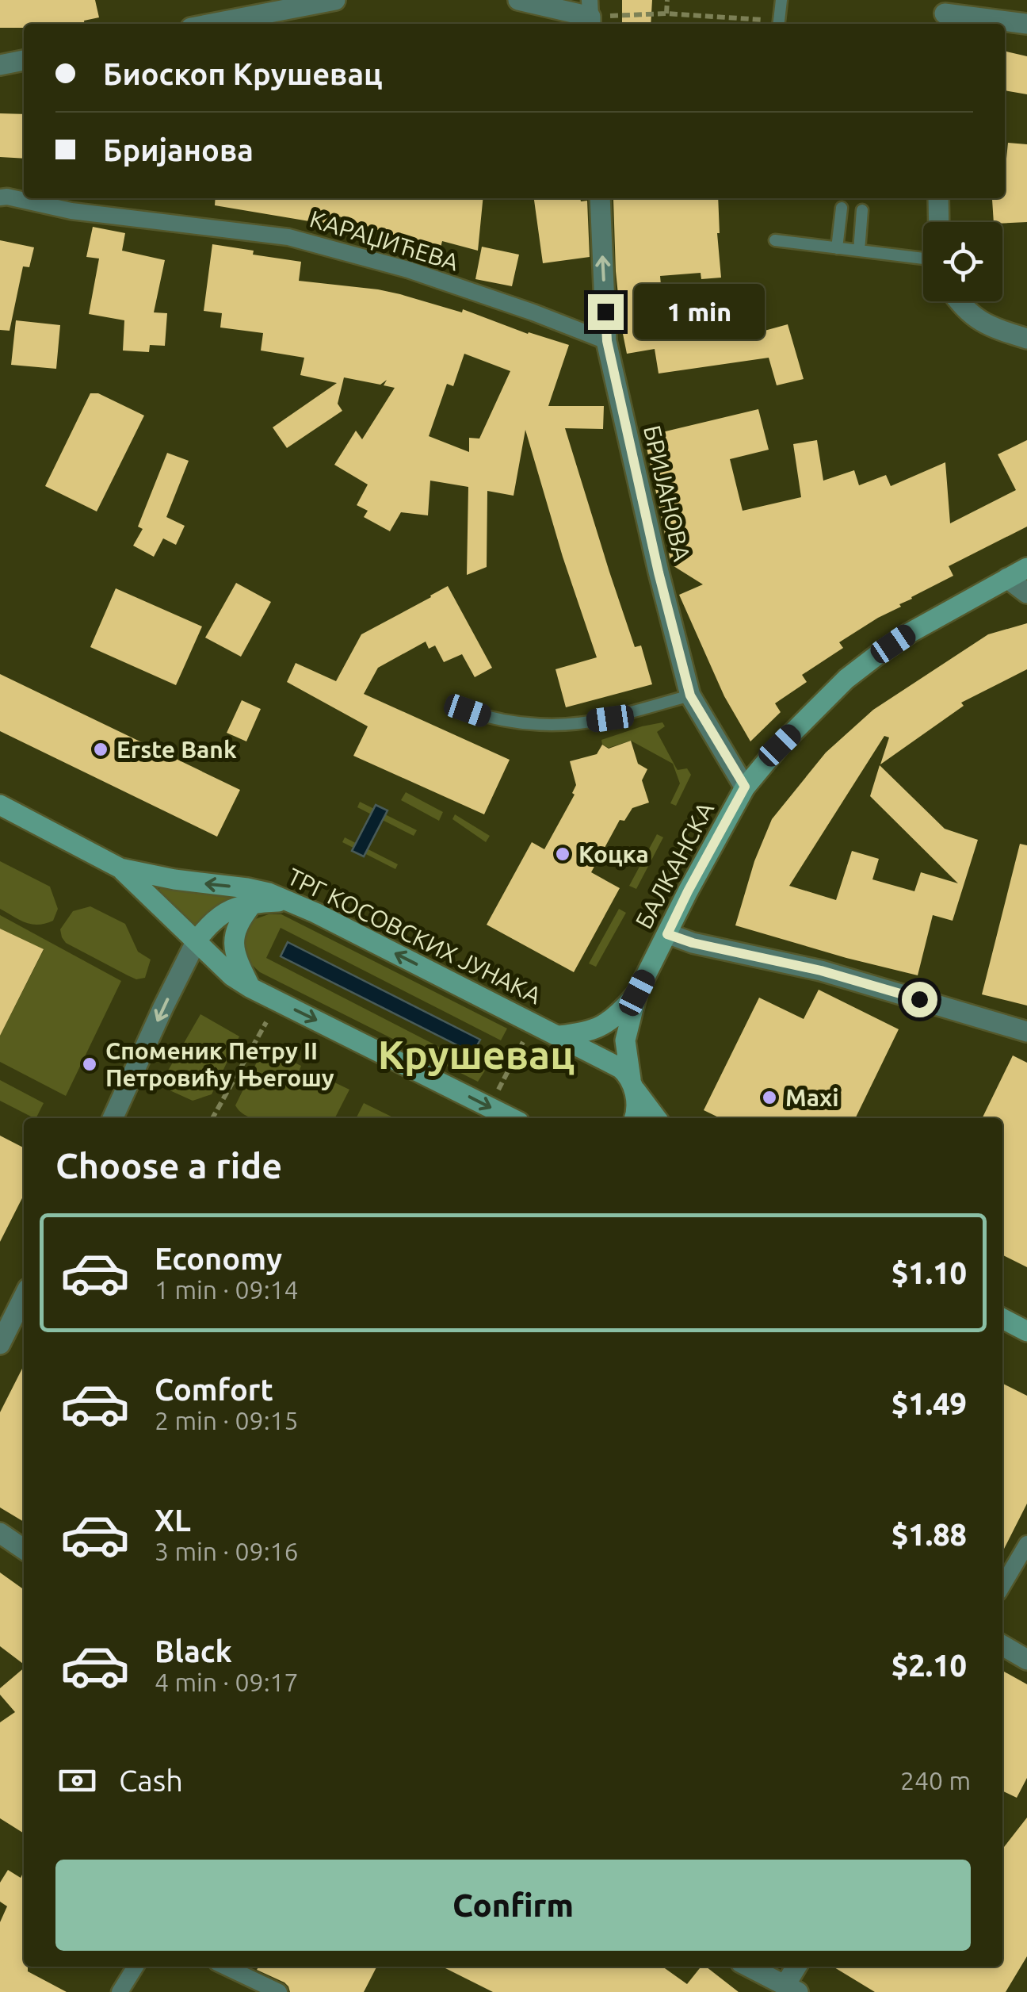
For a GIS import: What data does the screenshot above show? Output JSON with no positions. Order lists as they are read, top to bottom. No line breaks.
{"streets":{"main road":["БАЛКАНСКА","ТРГ КОСОВСКИХ ЈУНАКА"],"street":["КАРАЏИЋЕВА","БРИЈАНОВА"]},"crossings":[["КАРАЏИЋЕВА","БРИЈАНОВА"],["БРИЈАНОВА","БАЛКАНСКА"],["БАЛКАНСКА","ТРГ КОСОВСКИХ ЈУНАКА"]],"districts":["Крушевац"],"places":["Erste Bank","Коцка","Споменик Петру II Петровићу Његошу","Maxi"],"page":{"banner":["Биоскоп Крушевац","Бријанова"],"bubble":"1 min","heading":"Choose a ride","list":[{"name":"Economy","note":"1 min · 09:14","value":"$1.10"},{"name":"Comfort","note":"2 min · 09:15","value":"$1.49"},{"name":"XL","note":"3 min · 09:16","value":"$1.88"},{"name":"Black","note":"4 min · 09:17","value":"$2.10"}],"pay":["Cash","240 m"],"buttons":"Confirm"}}
